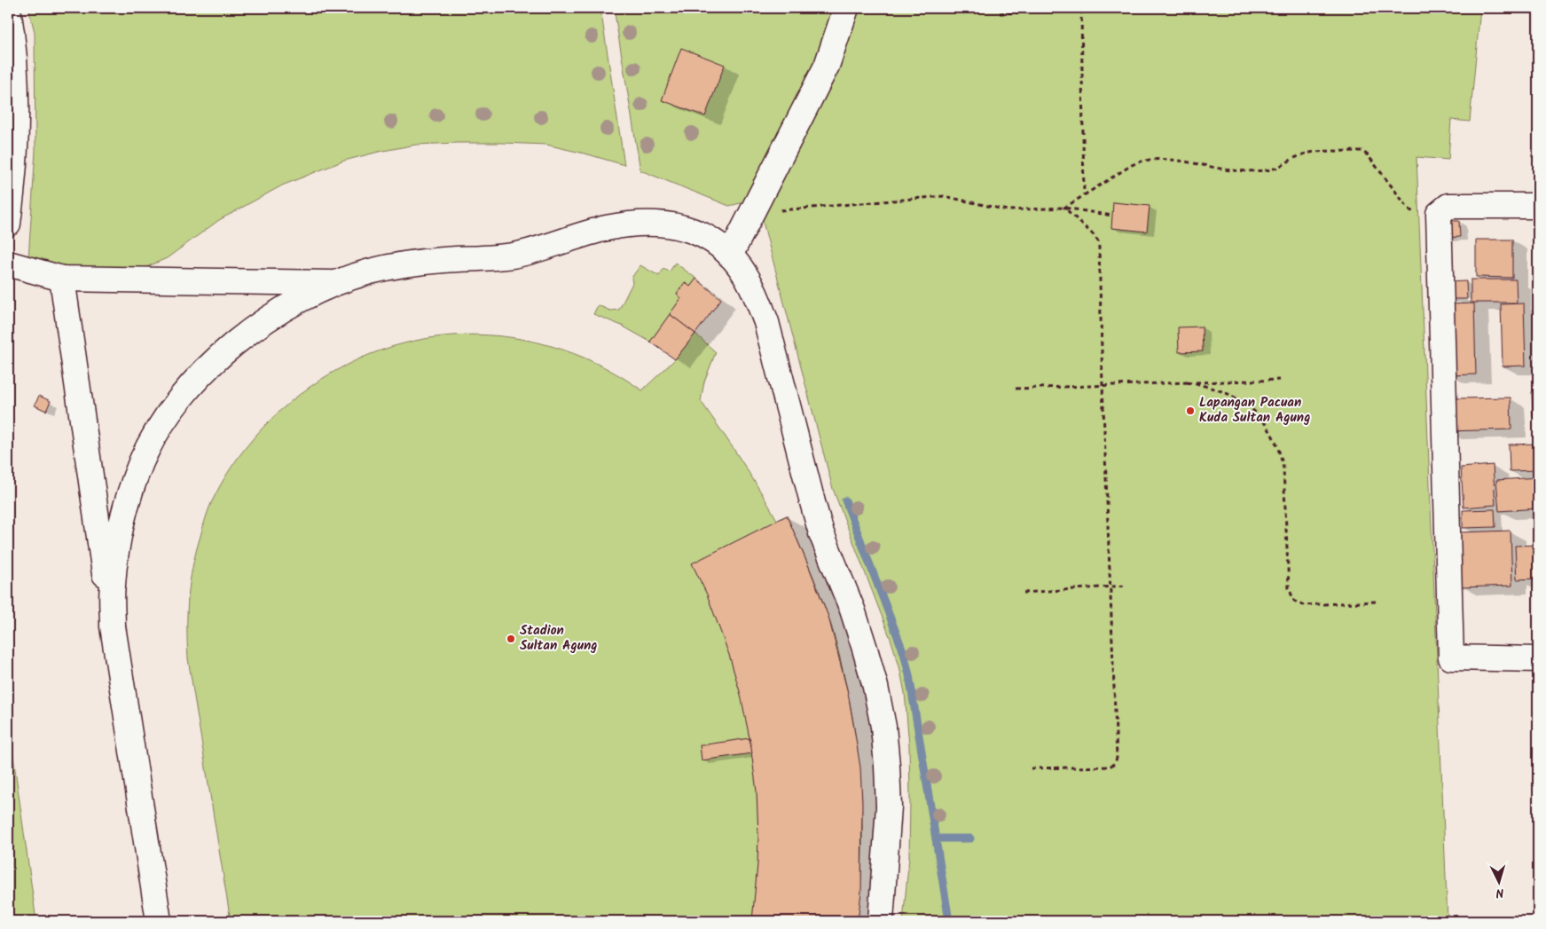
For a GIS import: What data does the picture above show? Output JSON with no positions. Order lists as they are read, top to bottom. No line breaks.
{"places":["Lapangan Pacuan Kuda Sultan Agung","Stadion Sultan Agung"],"north":"bottom"}
